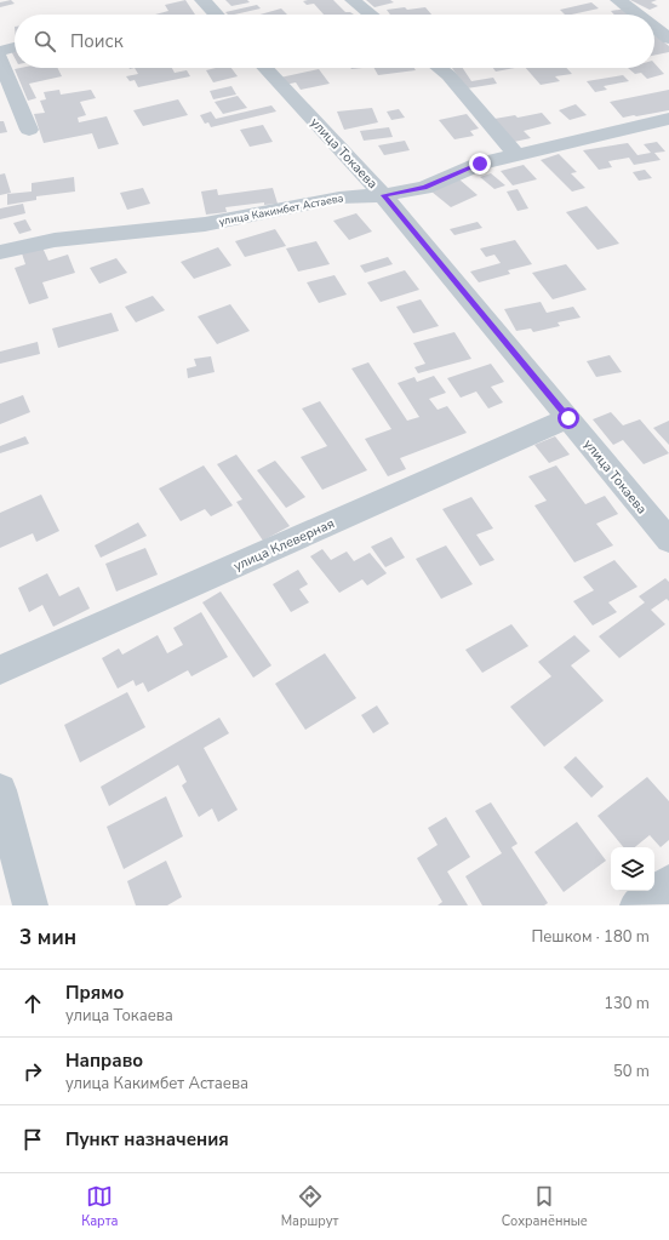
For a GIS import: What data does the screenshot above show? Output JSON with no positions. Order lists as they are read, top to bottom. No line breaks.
{"streets":{"street":["улица Токаева","улица Какимбет Астаева","улица Клеверная"]},"crossings":[["улица Токаева","улица Какимбет Астаева"],["улица Токаева","улица Клеверная"]],"page":{"search":"Поиск","heading":["3 мин","Пешком · 180 m"],"list":[["Прямо","улица Токаева","130 m"],["Направо","улица Какимбет Астаева","50 m"],"Пункт назначения"],"nav":["Карта","Маршрут","Сохранённые"]}}
